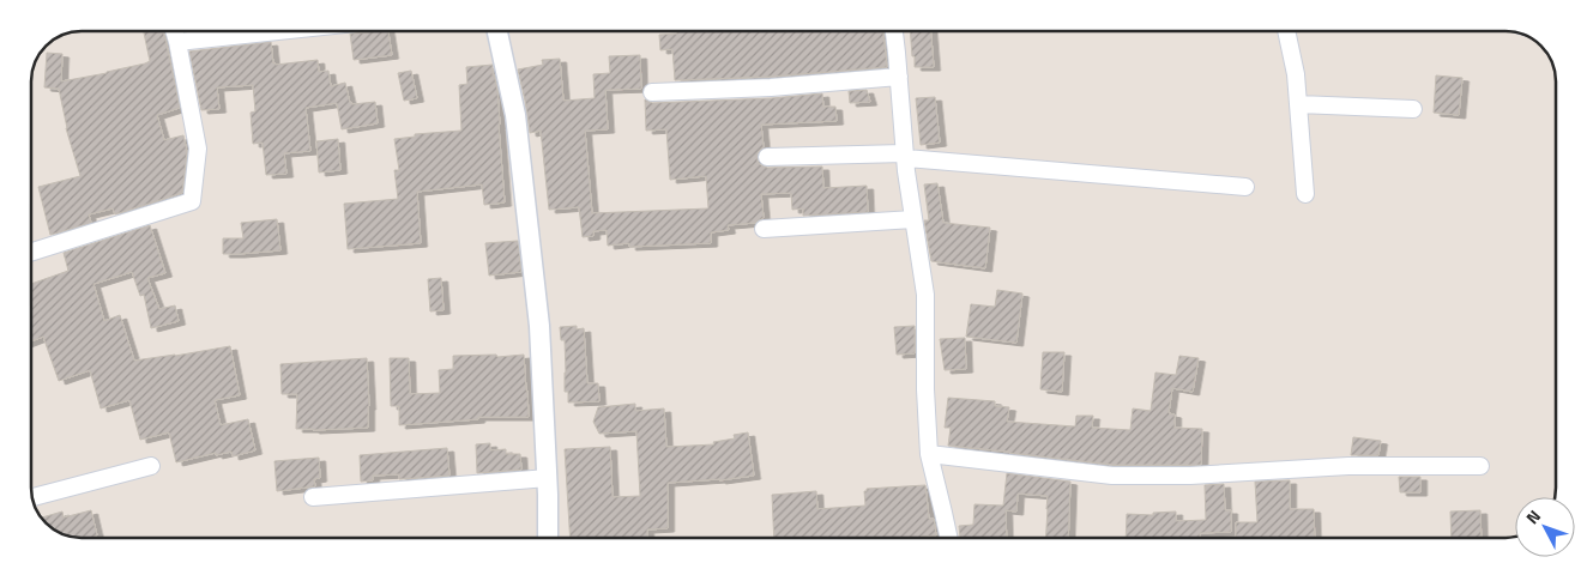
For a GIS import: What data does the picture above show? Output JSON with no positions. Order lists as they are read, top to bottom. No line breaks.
{"north":"top left"}
